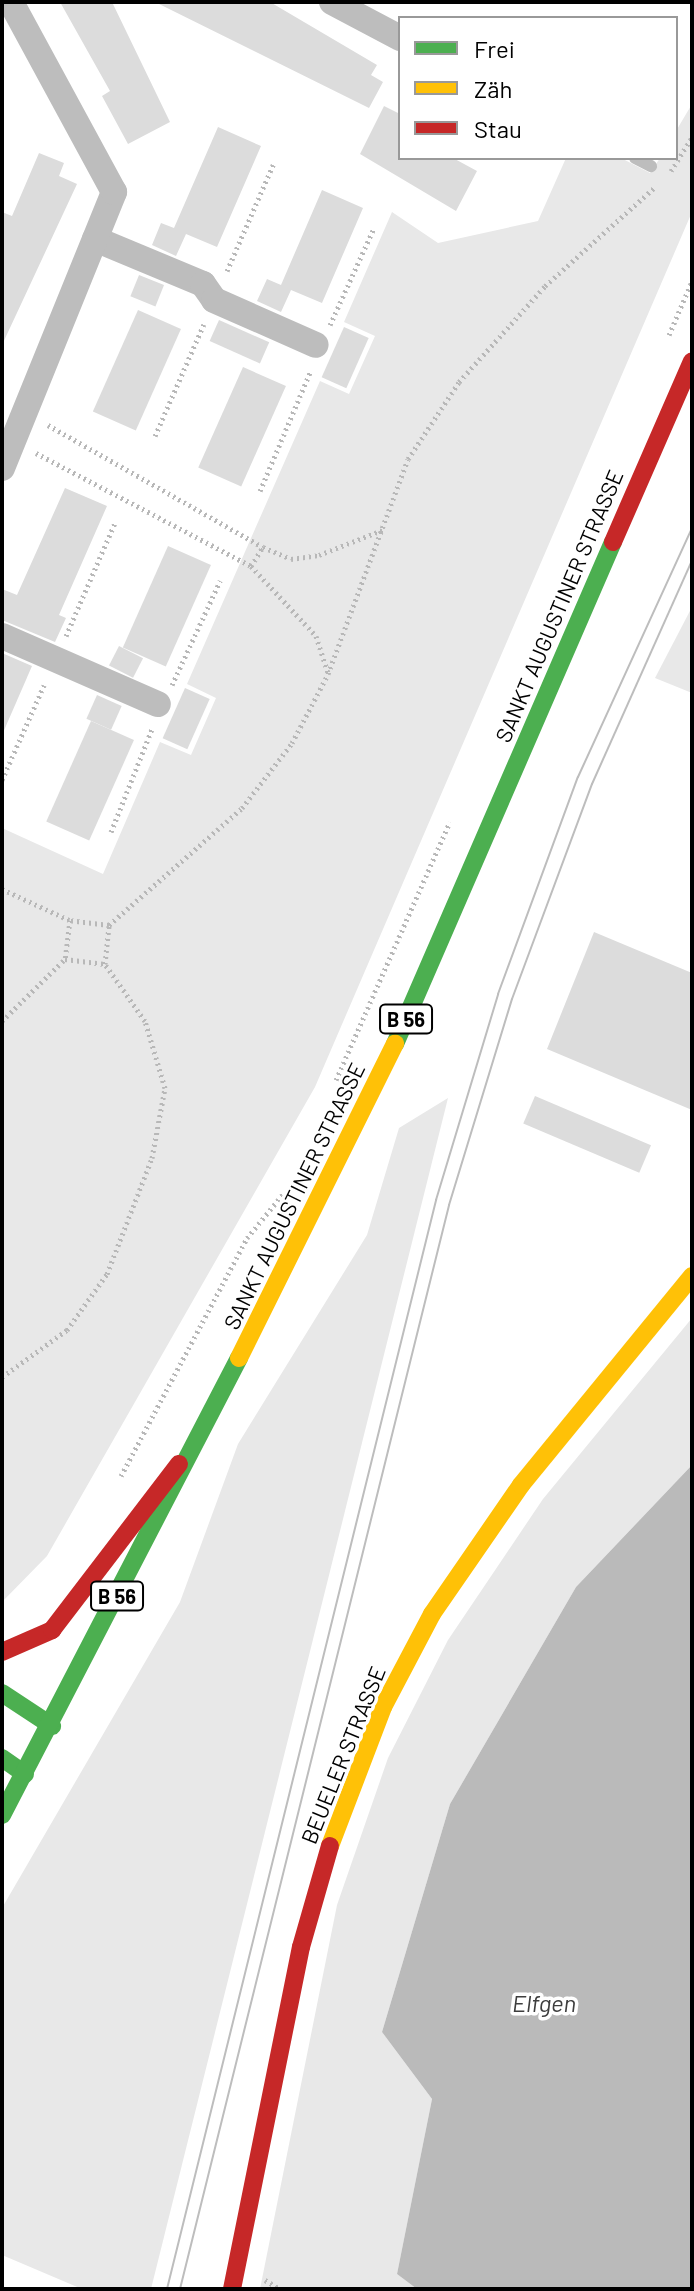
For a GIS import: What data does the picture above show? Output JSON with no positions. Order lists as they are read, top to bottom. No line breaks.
{"streets":{"main road":["SANKT AUGUSTINER STRASSE","B 56","BEUELER STRASSE"]},"water":["Elfgen"],"legend":["Frei","Zäh","Stau"]}
